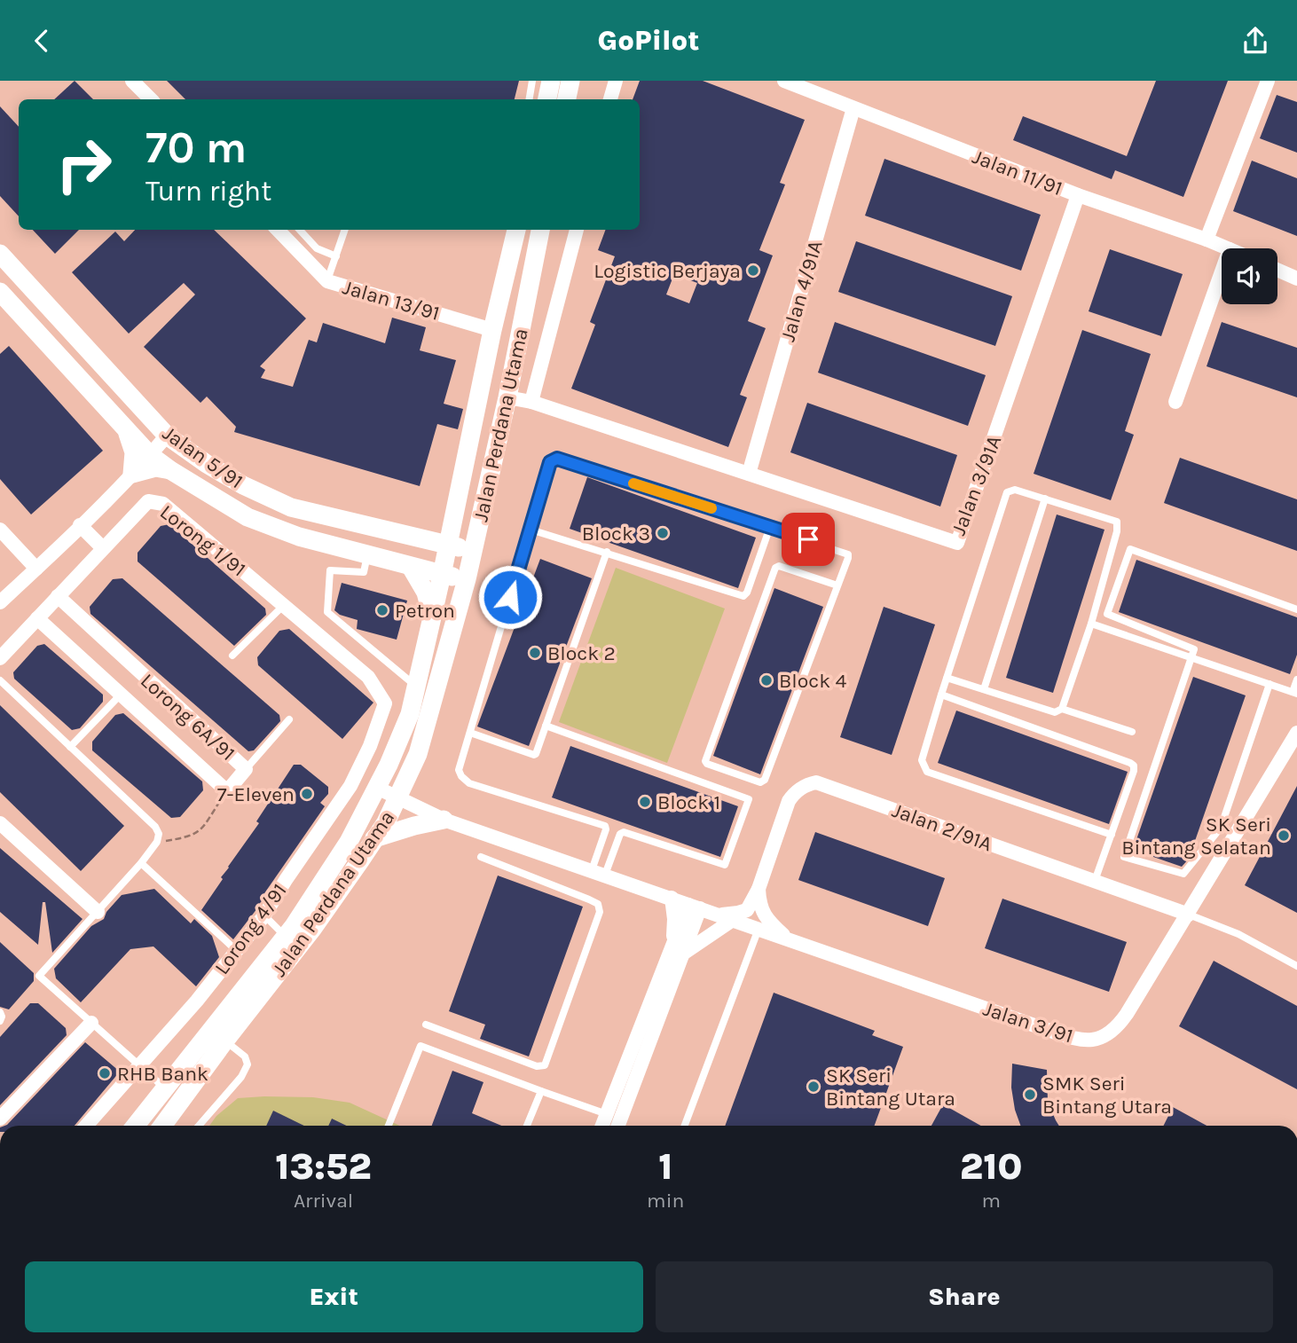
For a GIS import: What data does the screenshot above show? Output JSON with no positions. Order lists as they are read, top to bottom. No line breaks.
{"streets":{"street":["Jalan 11/91","Jalan 4/91A","Jalan 13/91","Jalan Perdana Utama","Jalan 5/91","Jalan 3/91A","Lorong 1/91","Lorong 6A/91","Jalan 2/91A","Lorong 4/91","Jalan 3/91"]},"crossings":[["Jalan 11/91","Jalan 4/91A"],["Jalan 11/91","Jalan 3/91A"],["Jalan 4/91A","Jalan 3/91A"],["Jalan 13/91","Jalan Perdana Utama"],["Jalan Perdana Utama","Jalan 5/91"],["Jalan Perdana Utama","Jalan 3/91A"],["Jalan Perdana Utama","Jalan 3/91"],["Lorong 1/91","Lorong 6A/91"],["Lorong 1/91","Lorong 4/91"],["Jalan 2/91A","Jalan 3/91"]],"places":["Logistic Berjaya","Block 3","Petron","Block 2","Block 4","7-Eleven","Block 1","SK Seri Bintang Selatan","RHB Bank","SK Seri Bintang Utara","SMK Seri Bintang Utara"],"page":{"header":"GoPilot","turn":["70 m","Turn right"],"eta":["13:52","Arrival","1","min","210","m"],"buttons":["Exit","Share"]}}
